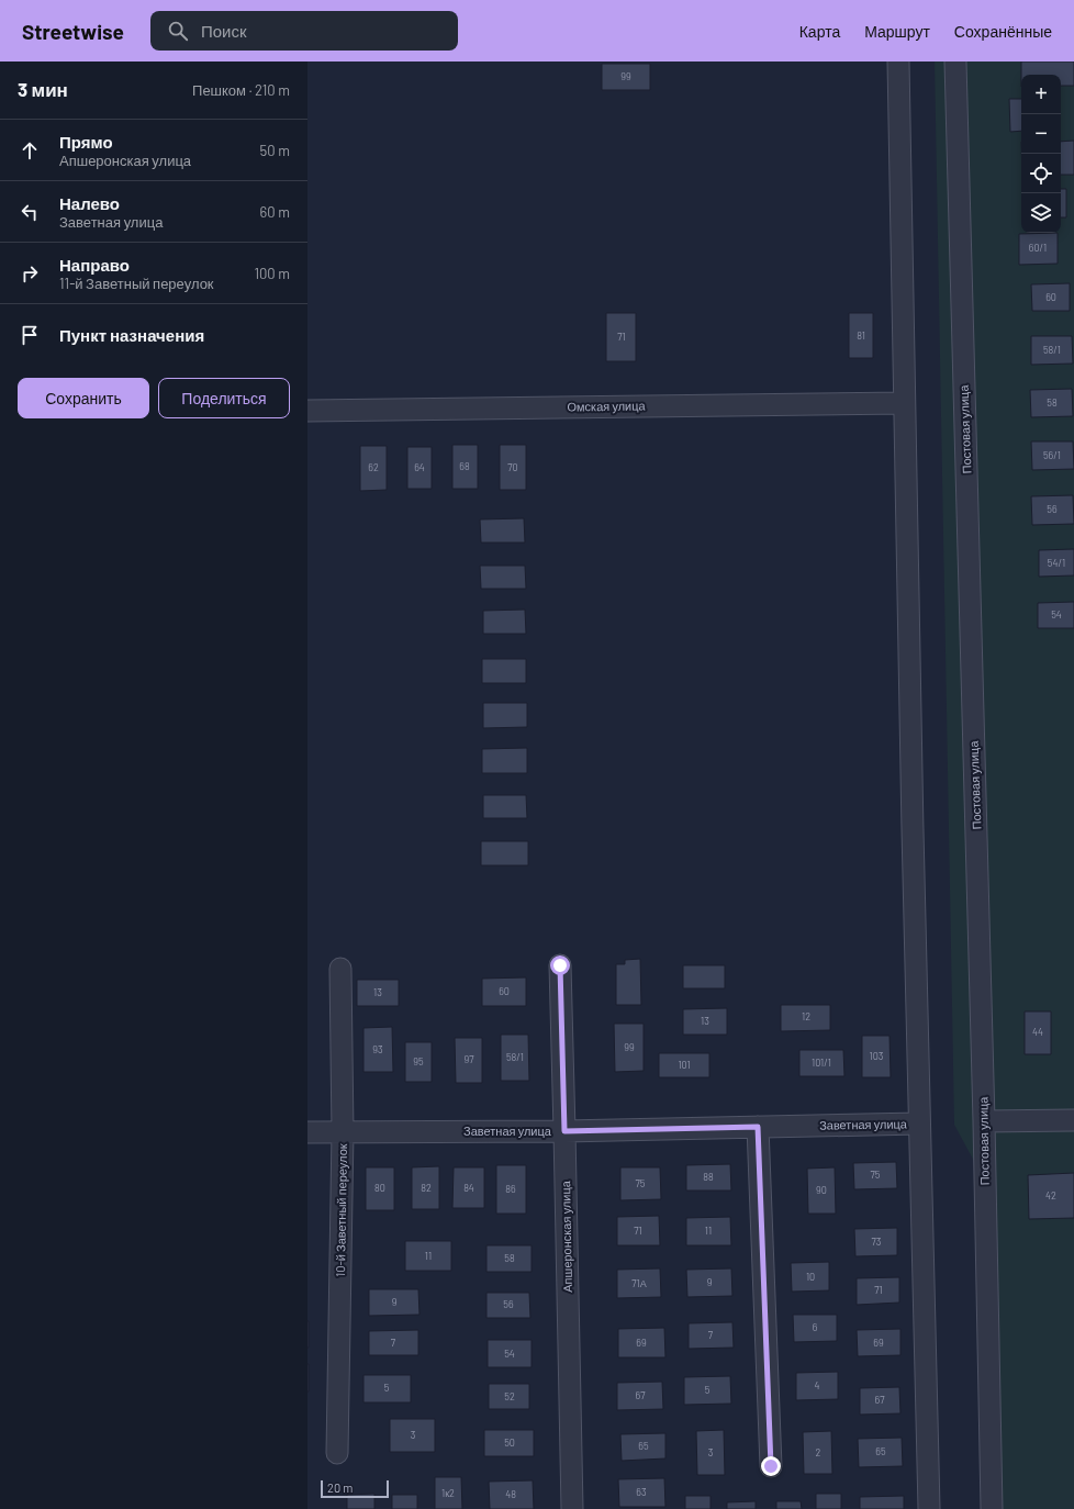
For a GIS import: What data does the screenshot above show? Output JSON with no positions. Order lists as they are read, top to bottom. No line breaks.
{"streets":{"street":["Омская улица","Постовая улица","Заветная улица","10-й Заветный переулок","Апшеронская улица"]},"crossings":[["Заветная улица","10-й Заветный переулок"],["Заветная улица","Апшеронская улица"]],"house_numbers":["99","60/1","60","81","71","58/1","58","56/1","68","62","64","70","56","54/1","54","60","13","12","13","44","99","93","103","58/1","97","95","101/1","101","75","88","75","80","82","84","86","90","42","71","11","73","11","58","10","9","71А","71","9","56","6","7","7","69","69","54","4","5","5","67","52","67","3","50","65","65","3","2","63","1к2","48"],"scale_bar":"20 m","page":{"header":"Streetwise","search":"Поиск","nav":["Карта","Маршрут","Сохранённые"],"heading":["3 мин","Пешком · 210 m"],"map_buttons":["+","−"],"list":[["Прямо","Апшеронская улица","50 m"],["Налево","Заветная улица","60 m"],["Направо","11-й Заветный переулок","100 m"],"Пункт назначения"],"buttons":["Сохранить","Поделиться"],"scale":"20 m"}}
